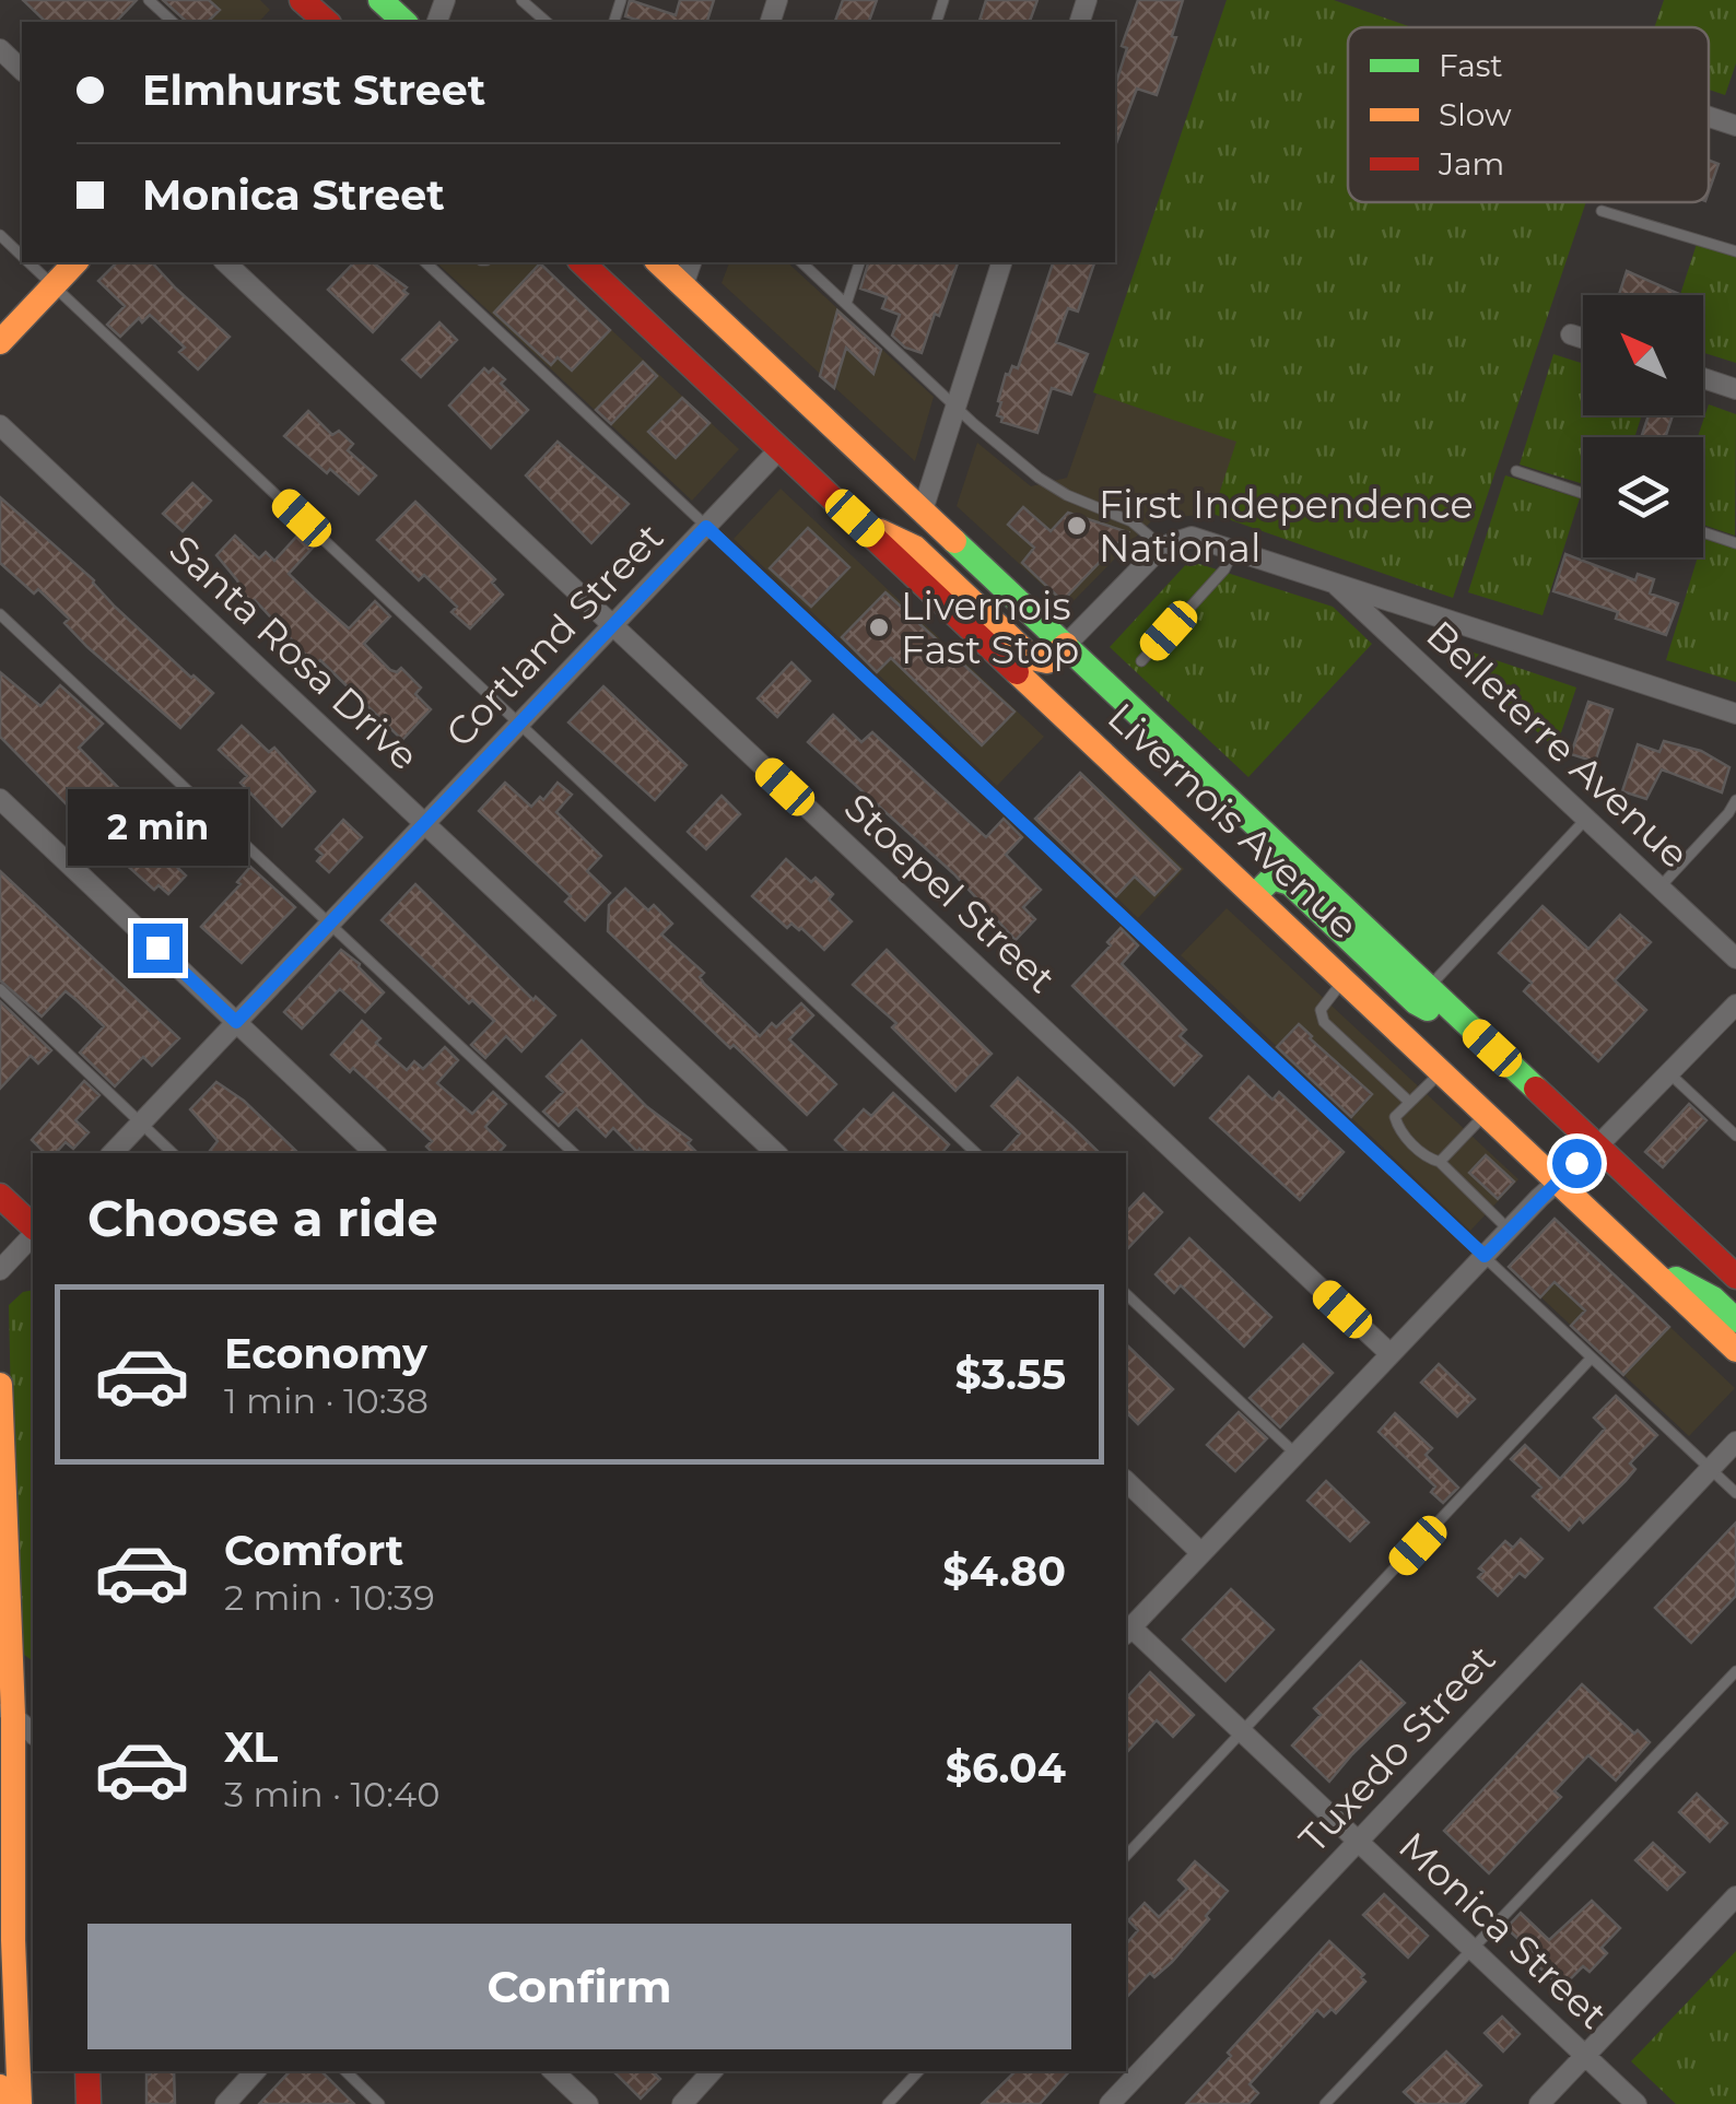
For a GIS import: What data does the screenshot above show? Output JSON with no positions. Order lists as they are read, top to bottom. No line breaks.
{"streets":{"main road":["Livernois Avenue"],"street":["Cortland Street","Santa Rosa Drive","Belleterre Avenue","Stoepel Street","Tuxedo Street","Monica Street"]},"crossings":[["Cortland Street","Santa Rosa Drive"],["Cortland Street","Livernois Avenue"],["Cortland Street","Stoepel Street"],["Tuxedo Street","Monica Street"]],"places":["First Independence National","Livernois Fast Stop"],"legend":["Fast","Slow","Jam"],"north":"top left","page":{"banner":["Elmhurst Street","Monica Street"],"bubble":"2 min","heading":"Choose a ride","list":[{"name":"Economy","note":"1 min · 10:38","value":"$3.55"},{"name":"Comfort","note":"2 min · 10:39","value":"$4.80"},{"name":"XL","note":"3 min · 10:40","value":"$6.04"}],"buttons":"Confirm"}}
